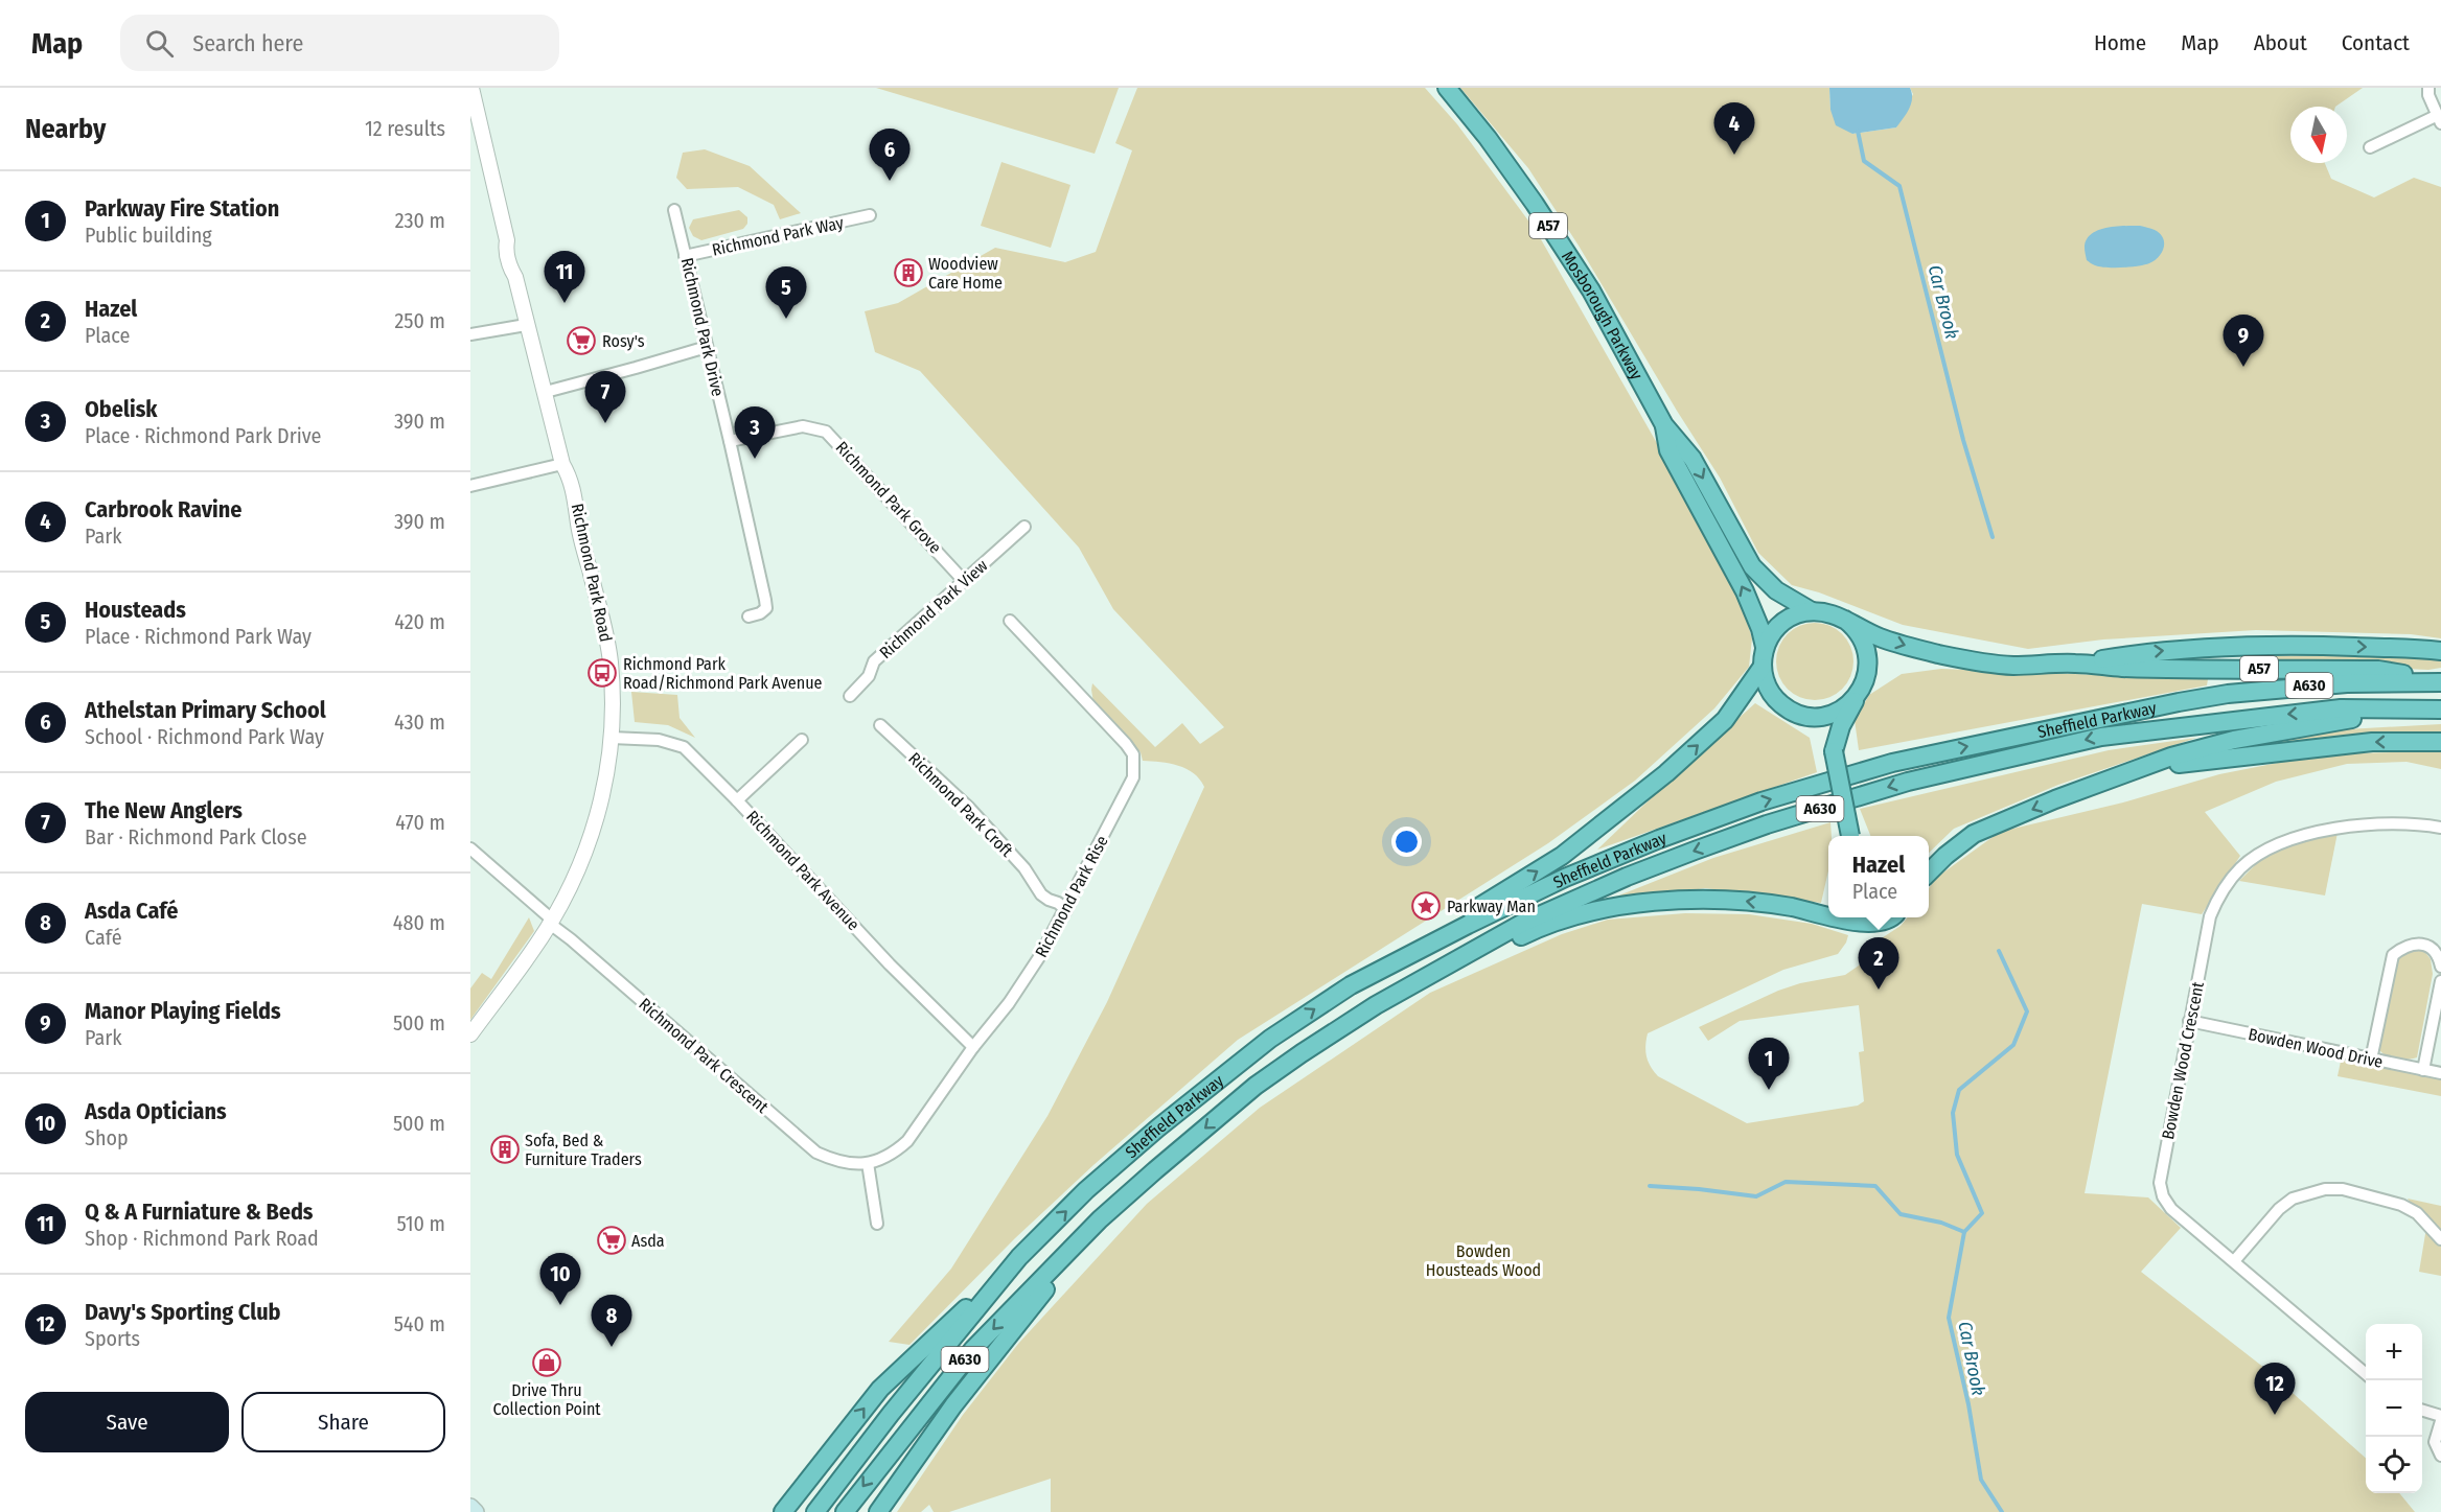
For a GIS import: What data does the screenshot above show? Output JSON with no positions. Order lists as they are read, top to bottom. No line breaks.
{"streets":{"highway":["A57","Mosborough Parkway","A630","Sheffield Parkway"],"street":["Richmond Park Way","Richmond Park Drive","Richmond Park Grove","Richmond Park Road","Richmond Park View","Richmond Park Croft","Richmond Park Avenue","Richmond Park Rise","Bowden Wood Drive","Richmond Park Crescent","Bowden Wood Crescent"]},"crossings":[["A57","Mosborough Parkway"],["A57","Sheffield Parkway"],["Richmond Park Way","Richmond Park Drive"],["Richmond Park Drive","Richmond Park Grove"],["Richmond Park Grove","Richmond Park View"],["Richmond Park Road","Richmond Park Avenue"],["Richmond Park Road","Richmond Park Crescent"],["Richmond Park Croft","Richmond Park Rise"],["Richmond Park Avenue","Richmond Park Rise"],["Richmond Park Rise","Richmond Park Crescent"],["Bowden Wood Drive","Bowden Wood Crescent"]],"water":["Car Brook"],"parks":["Bowden Housteads Wood"],"places":{"building":["Woodview Care Home","Sofa, Bed & Furniture Traders"],"supermarket":["Rosy's","Asda"],"bus stop":["Richmond Park Road/Richmond Park Avenue"],"place":["Parkway Man"],"shop":["Drive Thru Collection Point"]},"north":"bottom","page":{"header":"Map","search":"Search here","nav":["Home","Map","About","Contact"],"heading":["Nearby","12 results"],"pins":["4","6","11","5","9","7","3","2","1","10","8","12"],"list":[{"mark":"1","name":"Parkway Fire Station","note":"Public building","value":"230 m"},{"mark":"2","name":"Hazel","note":"Place","value":"250 m"},{"mark":"3","name":"Obelisk","note":"Place · Richmond Park Drive","value":"390 m"},{"mark":"4","name":"Carbrook Ravine","note":"Park","value":"390 m"},{"mark":"5","name":"Housteads","note":"Place · Richmond Park Way","value":"420 m"},{"mark":"6","name":"Athelstan Primary School","note":"School · Richmond Park Way","value":"430 m"},{"mark":"7","name":"The New Anglers","note":"Bar · Richmond Park Close","value":"470 m"},{"mark":"8","name":"Asda Café","note":"Café","value":"480 m"},{"mark":"9","name":"Manor Playing Fields","note":"Park","value":"500 m"},{"mark":"10","name":"Asda Opticians","note":"Shop","value":"500 m"},{"mark":"11","name":"Q & A Furniature & Beds","note":"Shop · Richmond Park Road","value":"510 m"},{"mark":"12","name":"Davy's Sporting Club","note":"Sports","value":"540 m"}],"popup":["Hazel","Place"],"map_buttons":["+","−"],"buttons":["Save","Share"]}}
